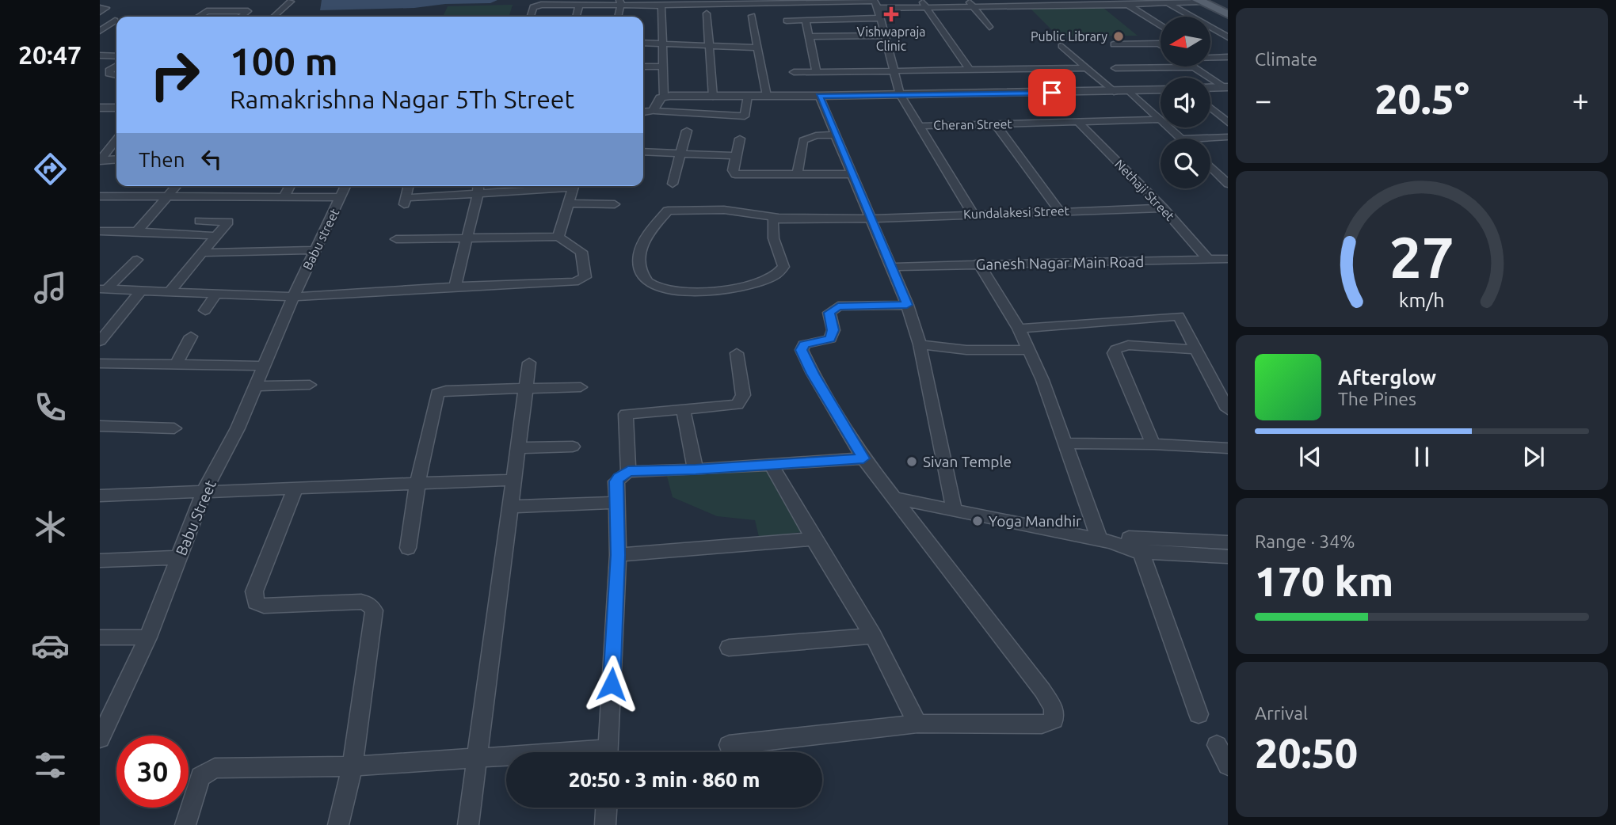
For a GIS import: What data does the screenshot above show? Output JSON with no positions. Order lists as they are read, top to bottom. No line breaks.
{"streets":{"street":["Cheran Street","Nethaji Street","Kundalakesi Street","Babu street","Ganesh Nagar Main Road","Babu Street"]},"crossings":[["Cheran Street","Nethaji Street"],["Nethaji Street","Kundalakesi Street"],["Nethaji Street","Ganesh Nagar Main Road"],["Babu street","Babu Street"]],"places":{"health":["Vishwapraja Clinic"],"other":["Public Library","Sivan Temple","Yoga Mandhir"]},"north":"left","page":{"tabs":"20:47","tile":["Climate",["Range · 34%","170 km"],["Arrival","20:50"]],"turn":["100 m","Ramakrishna Nagar 5Th Street"],"heat":["−","20.5°","+"],"then":"Then","song":["Afterglow","The Pines"],"limit":"30","trip":"20:50 · 3 min · 860 m","gauge":["27","km/h"]}}
